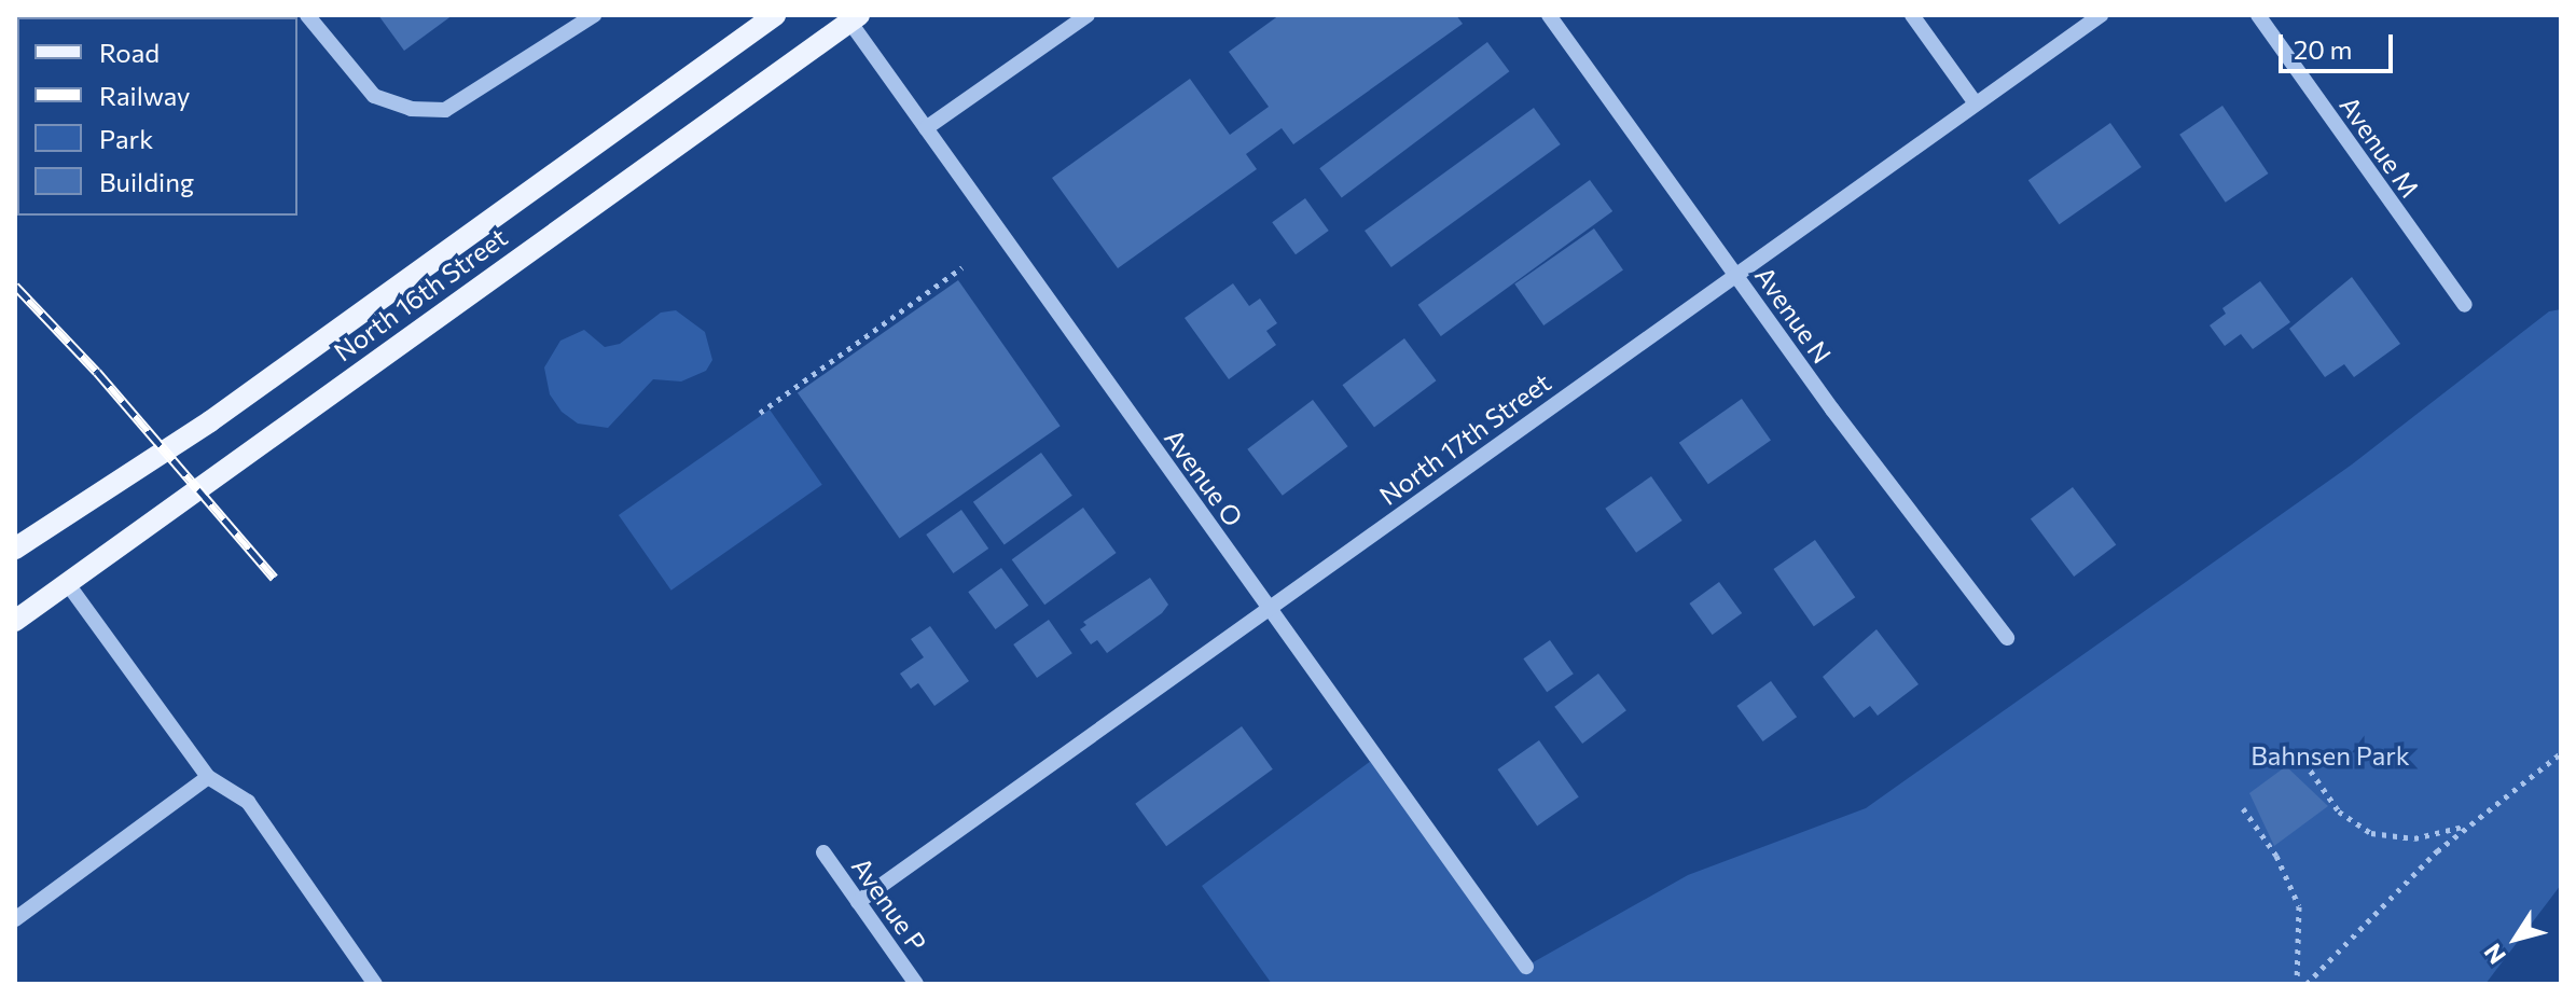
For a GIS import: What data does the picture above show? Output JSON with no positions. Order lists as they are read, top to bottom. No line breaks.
{"streets":{"main road":["North 16th Street"],"street":["Avenue M","Avenue N","North 17th Street","Avenue O","Avenue P"]},"crossings":[["North 16th Street","Avenue O"],["Avenue N","North 17th Street"],["North 17th Street","Avenue O"],["North 17th Street","Avenue P"]],"parks":["Bahnsen Park"],"legend":["Road","Railway","Park","Building"],"scale_bar":"20 m","north":"bottom left"}
